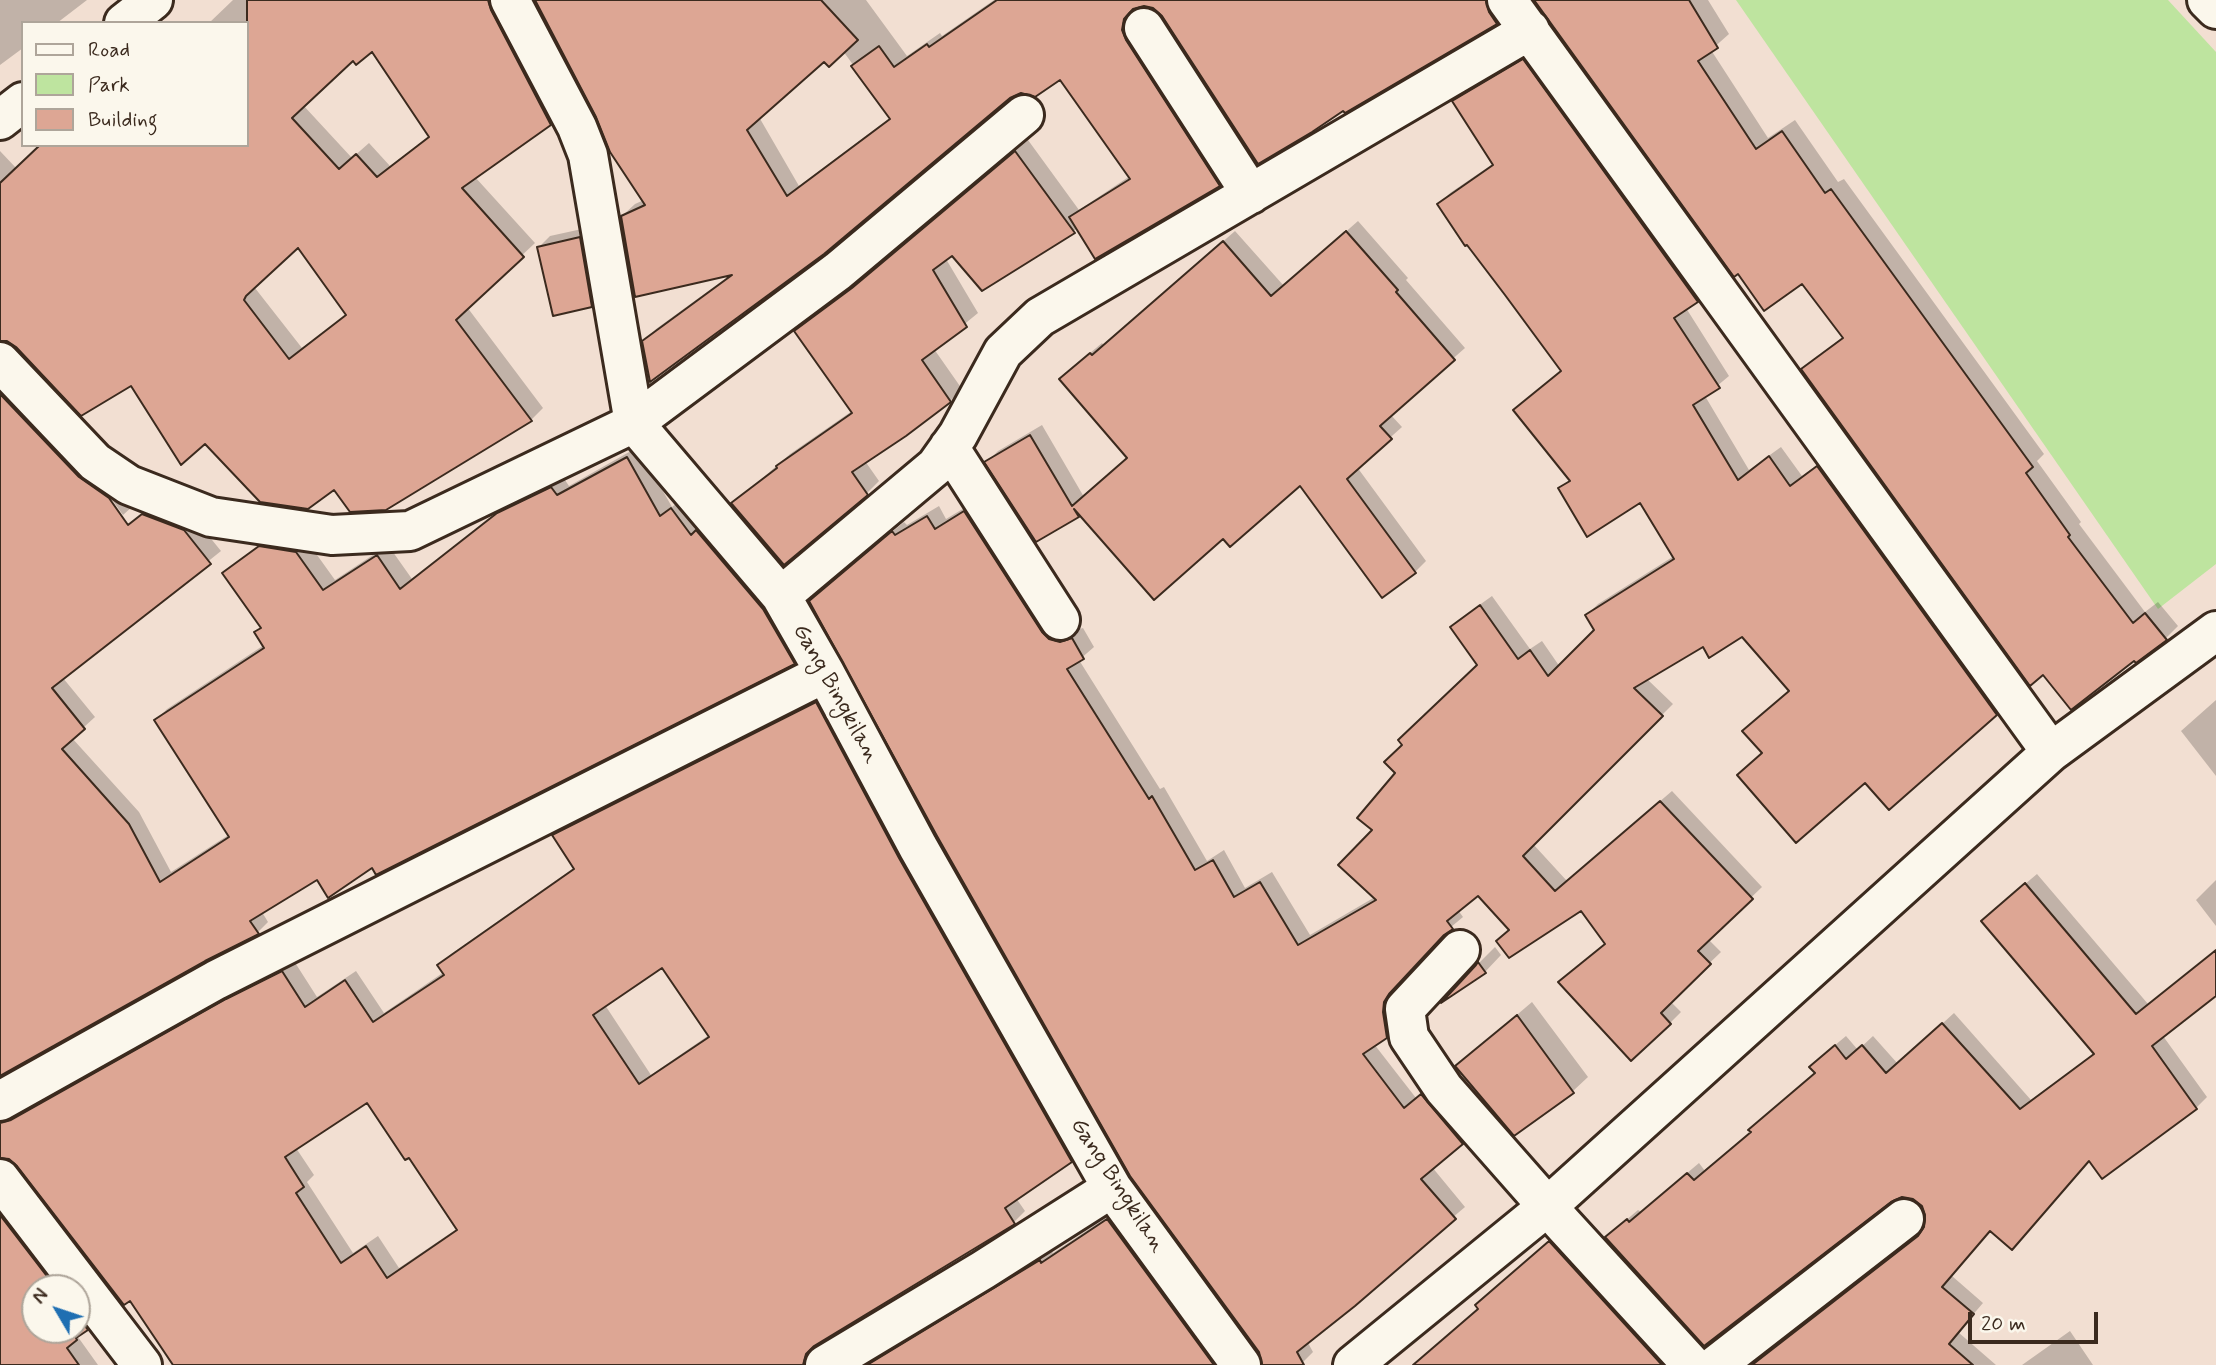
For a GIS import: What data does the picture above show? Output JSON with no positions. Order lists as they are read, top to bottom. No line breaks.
{"streets":{"street":["Gang Bingkilan"]},"legend":["Road","Park","Building"],"scale_bar":"20 m","north":"top left"}
